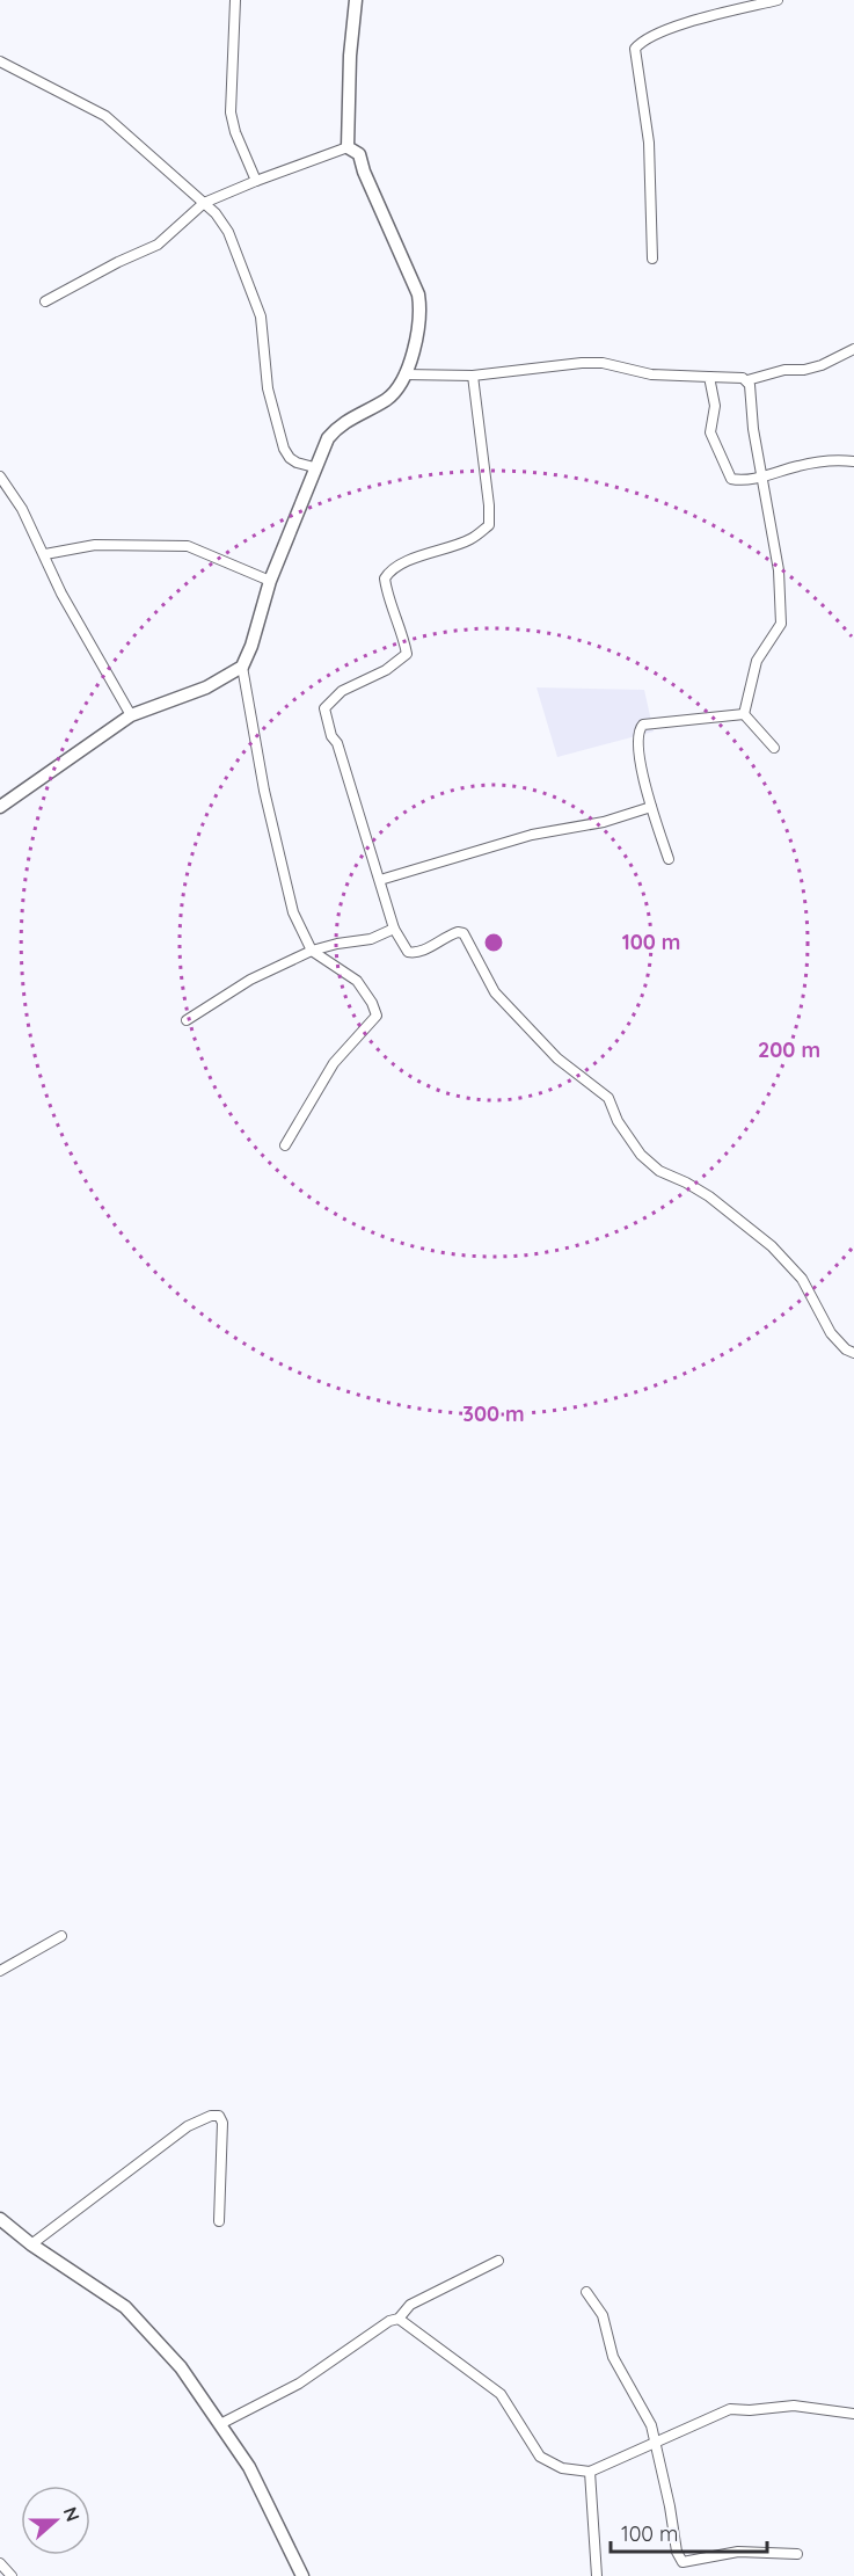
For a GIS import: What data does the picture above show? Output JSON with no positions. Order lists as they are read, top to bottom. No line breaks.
{"scale_bar":"100 m","north":"right","rings":["100 m","200 m","300 m"]}
